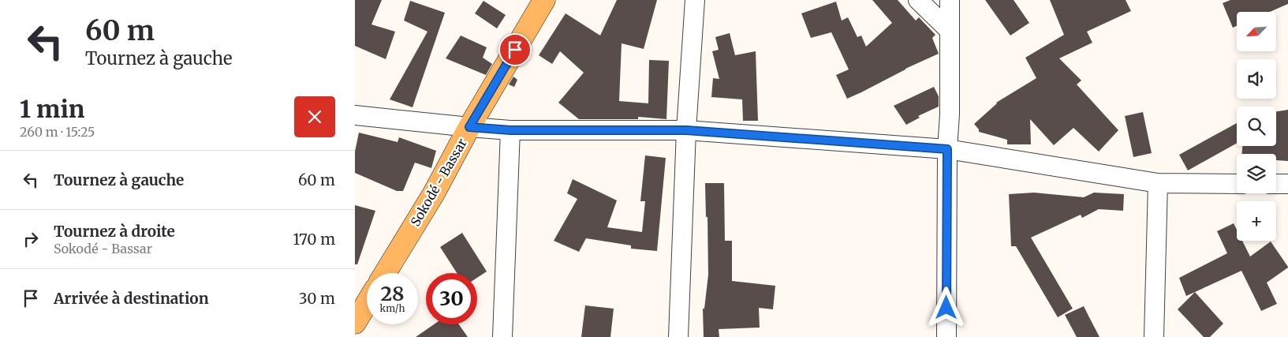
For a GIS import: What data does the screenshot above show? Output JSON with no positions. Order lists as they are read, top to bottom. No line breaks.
{"streets":{"main road":["Sokodé - Bassar"]},"north":"bottom left","page":{"turn":["60 m","Tournez à gauche"],"map_buttons":"+","heading":["1 min","260 m · 15:25"],"list":[{"name":"Tournez à gauche","value":"60 m"},{"name":"Tournez à droite","note":"Sokodé - Bassar","value":"170 m"},{"name":"Arrivée à destination","value":"30 m"}],"speed":"28 km/h","limit":"30"}}
